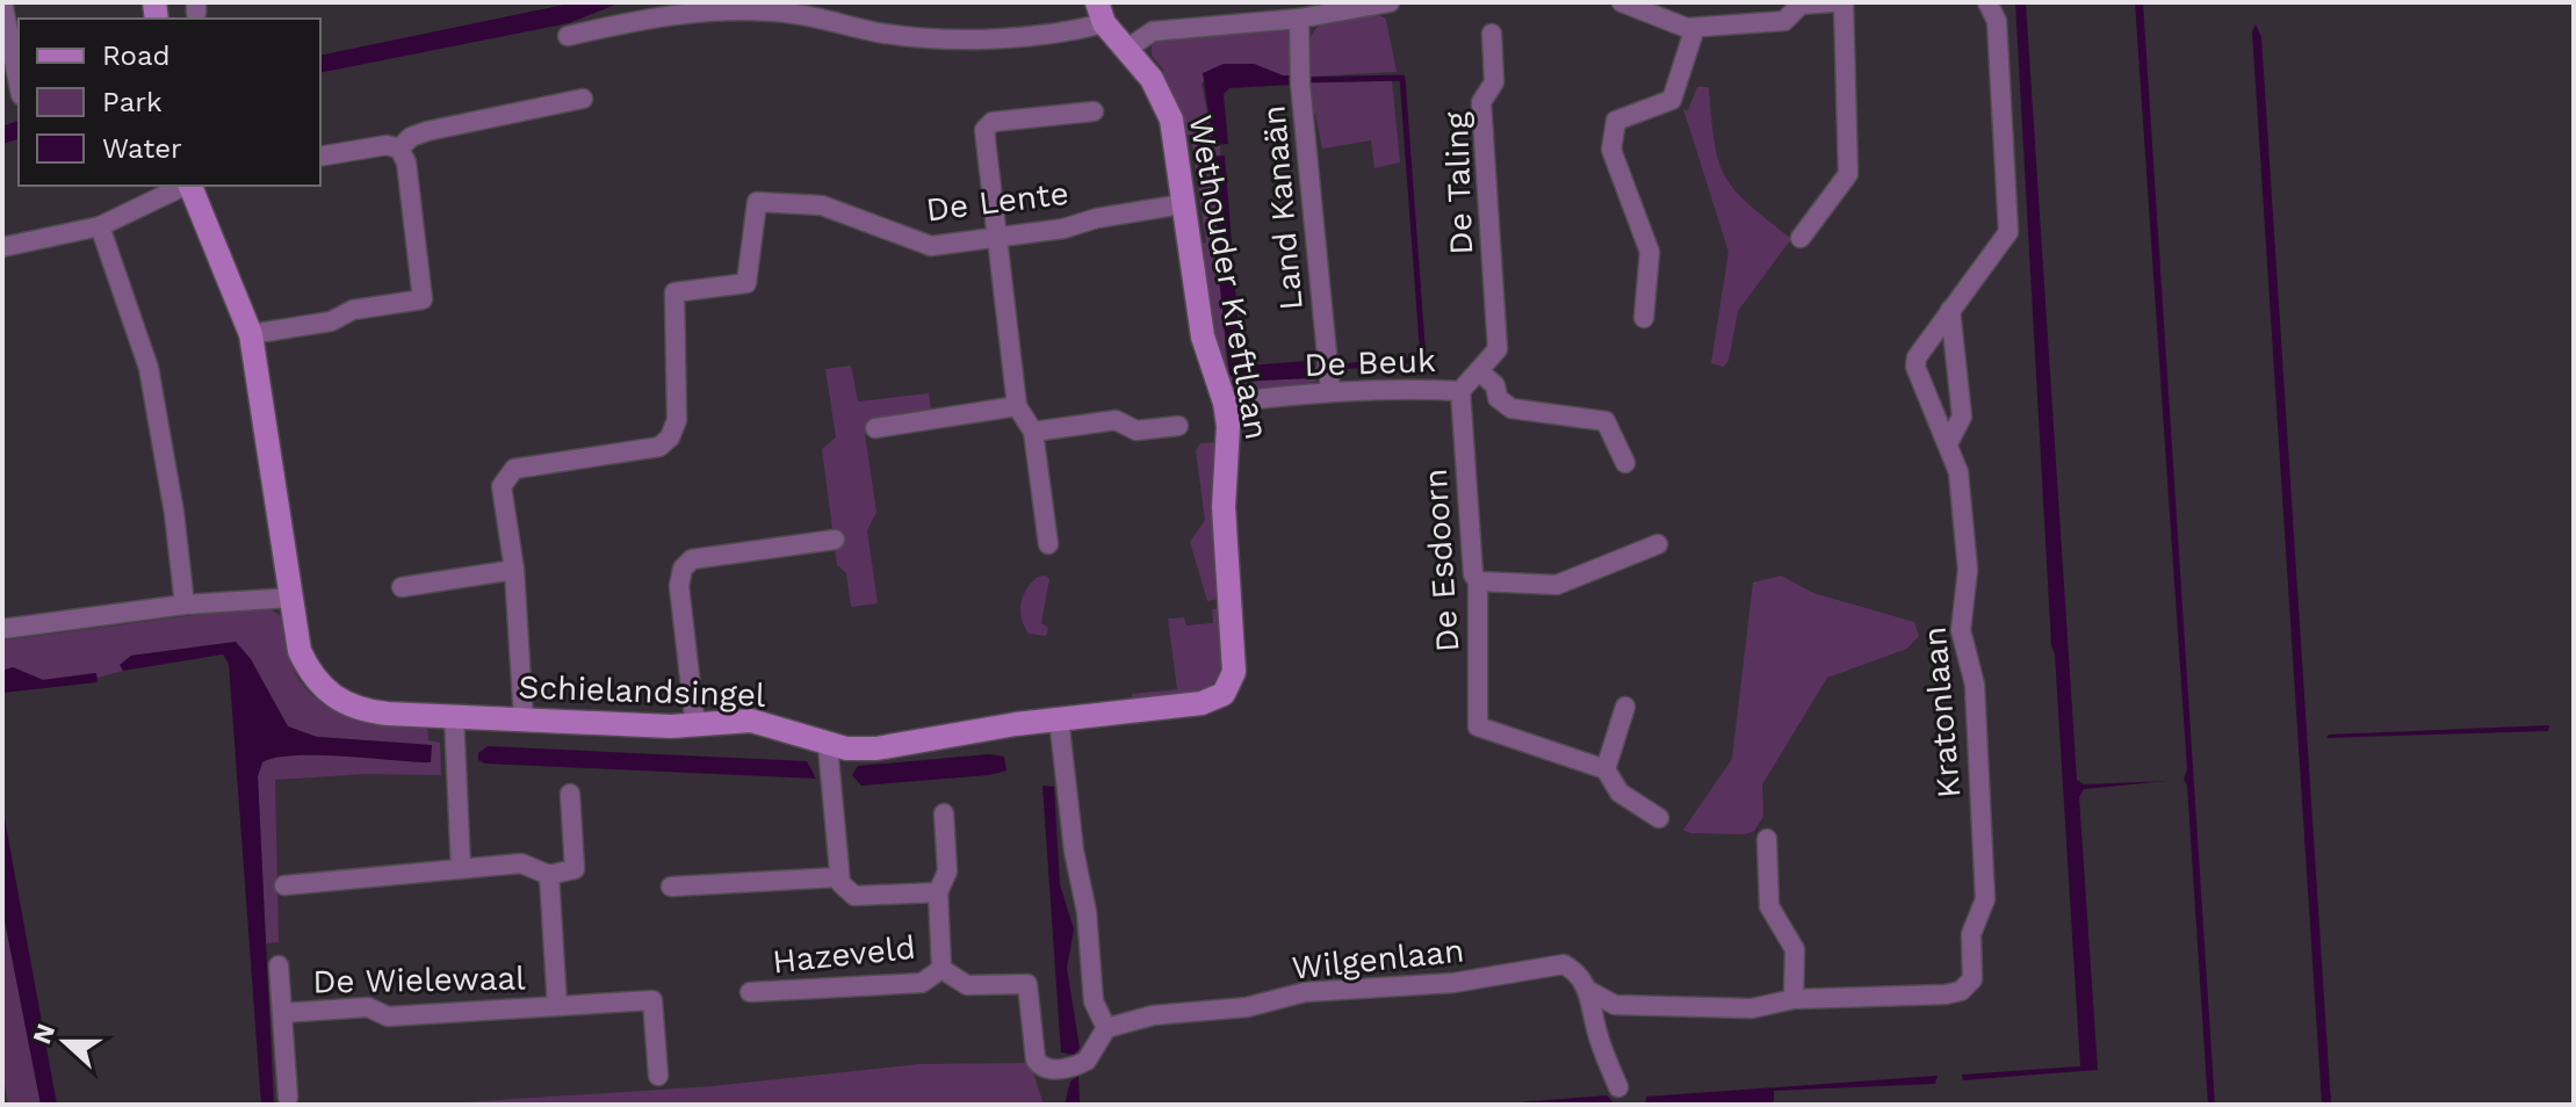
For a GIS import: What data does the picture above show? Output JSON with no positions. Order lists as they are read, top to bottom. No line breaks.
{"streets":{"street":["De Taling","De Lente","Land Kanaän","Wethouder Kreftlaan","De Beuk","De Esdoorn","Schielandsingel","Kratonlaan","Hazeveld","Wilgenlaan","De Wielewaal"]},"crossings":[["De Lente","Wethouder Kreftlaan"],["Land Kanaän","De Beuk"],["Wethouder Kreftlaan","De Beuk"],["Wethouder Kreftlaan","Schielandsingel"],["De Beuk","De Esdoorn"],["Kratonlaan","Wilgenlaan"],["Hazeveld","Wilgenlaan"]],"legend":["Road","Park","Water"],"north":"left"}
